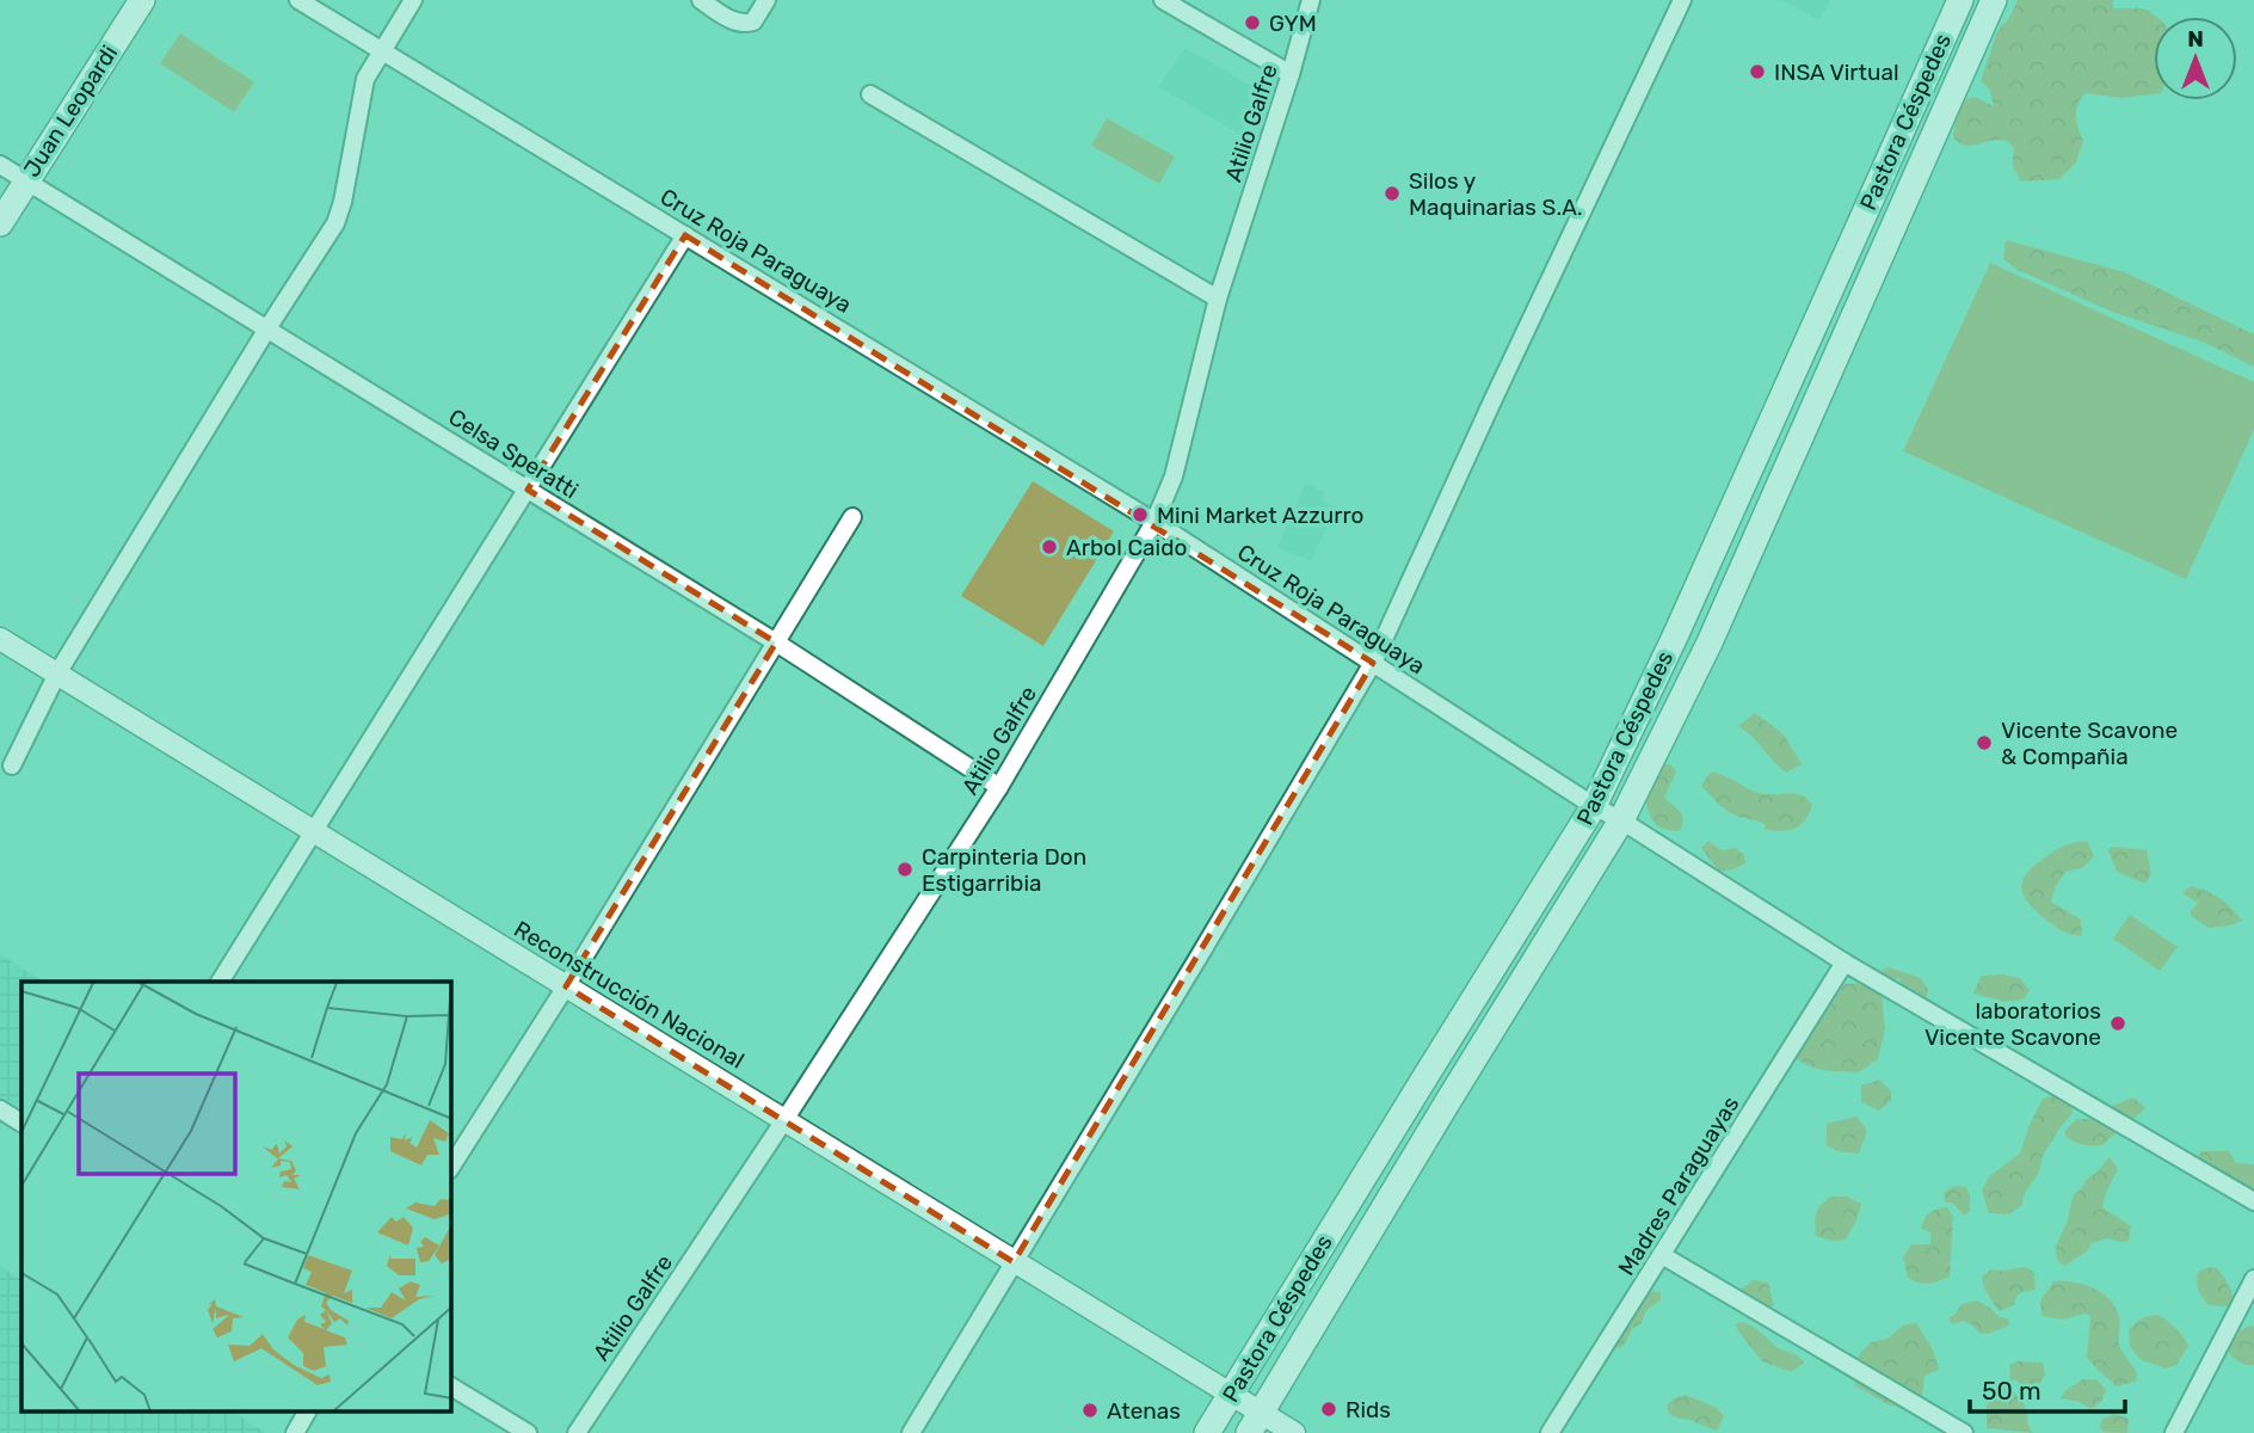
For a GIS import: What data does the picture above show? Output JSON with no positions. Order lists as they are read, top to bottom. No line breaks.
{"streets":{"main road":["Juan Leopardi","Pastora Céspedes"],"street":["Atilio Galfre","Cruz Roja Paraguaya","Celsa Speratti","Reconstrucción Nacional","Madres Paraguayas"]},"crossings":[["Juan Leopardi","Celsa Speratti"],["Pastora Céspedes","Cruz Roja Paraguaya"],["Pastora Céspedes","Reconstrucción Nacional"],["Atilio Galfre","Cruz Roja Paraguaya"],["Atilio Galfre","Celsa Speratti"],["Atilio Galfre","Reconstrucción Nacional"],["Cruz Roja Paraguaya","Madres Paraguayas"]],"places":["GYM","INSA Virtual","Silos y Maquinarias S.A.","Mini Market Azzurro","Arbol Caido","Vicente Scavone & Compañia","Carpinteria Don Estigarribia","laboratorios Vicente Scavone","Rids","Atenas"],"scale_bar":"50 m","north":"top"}
